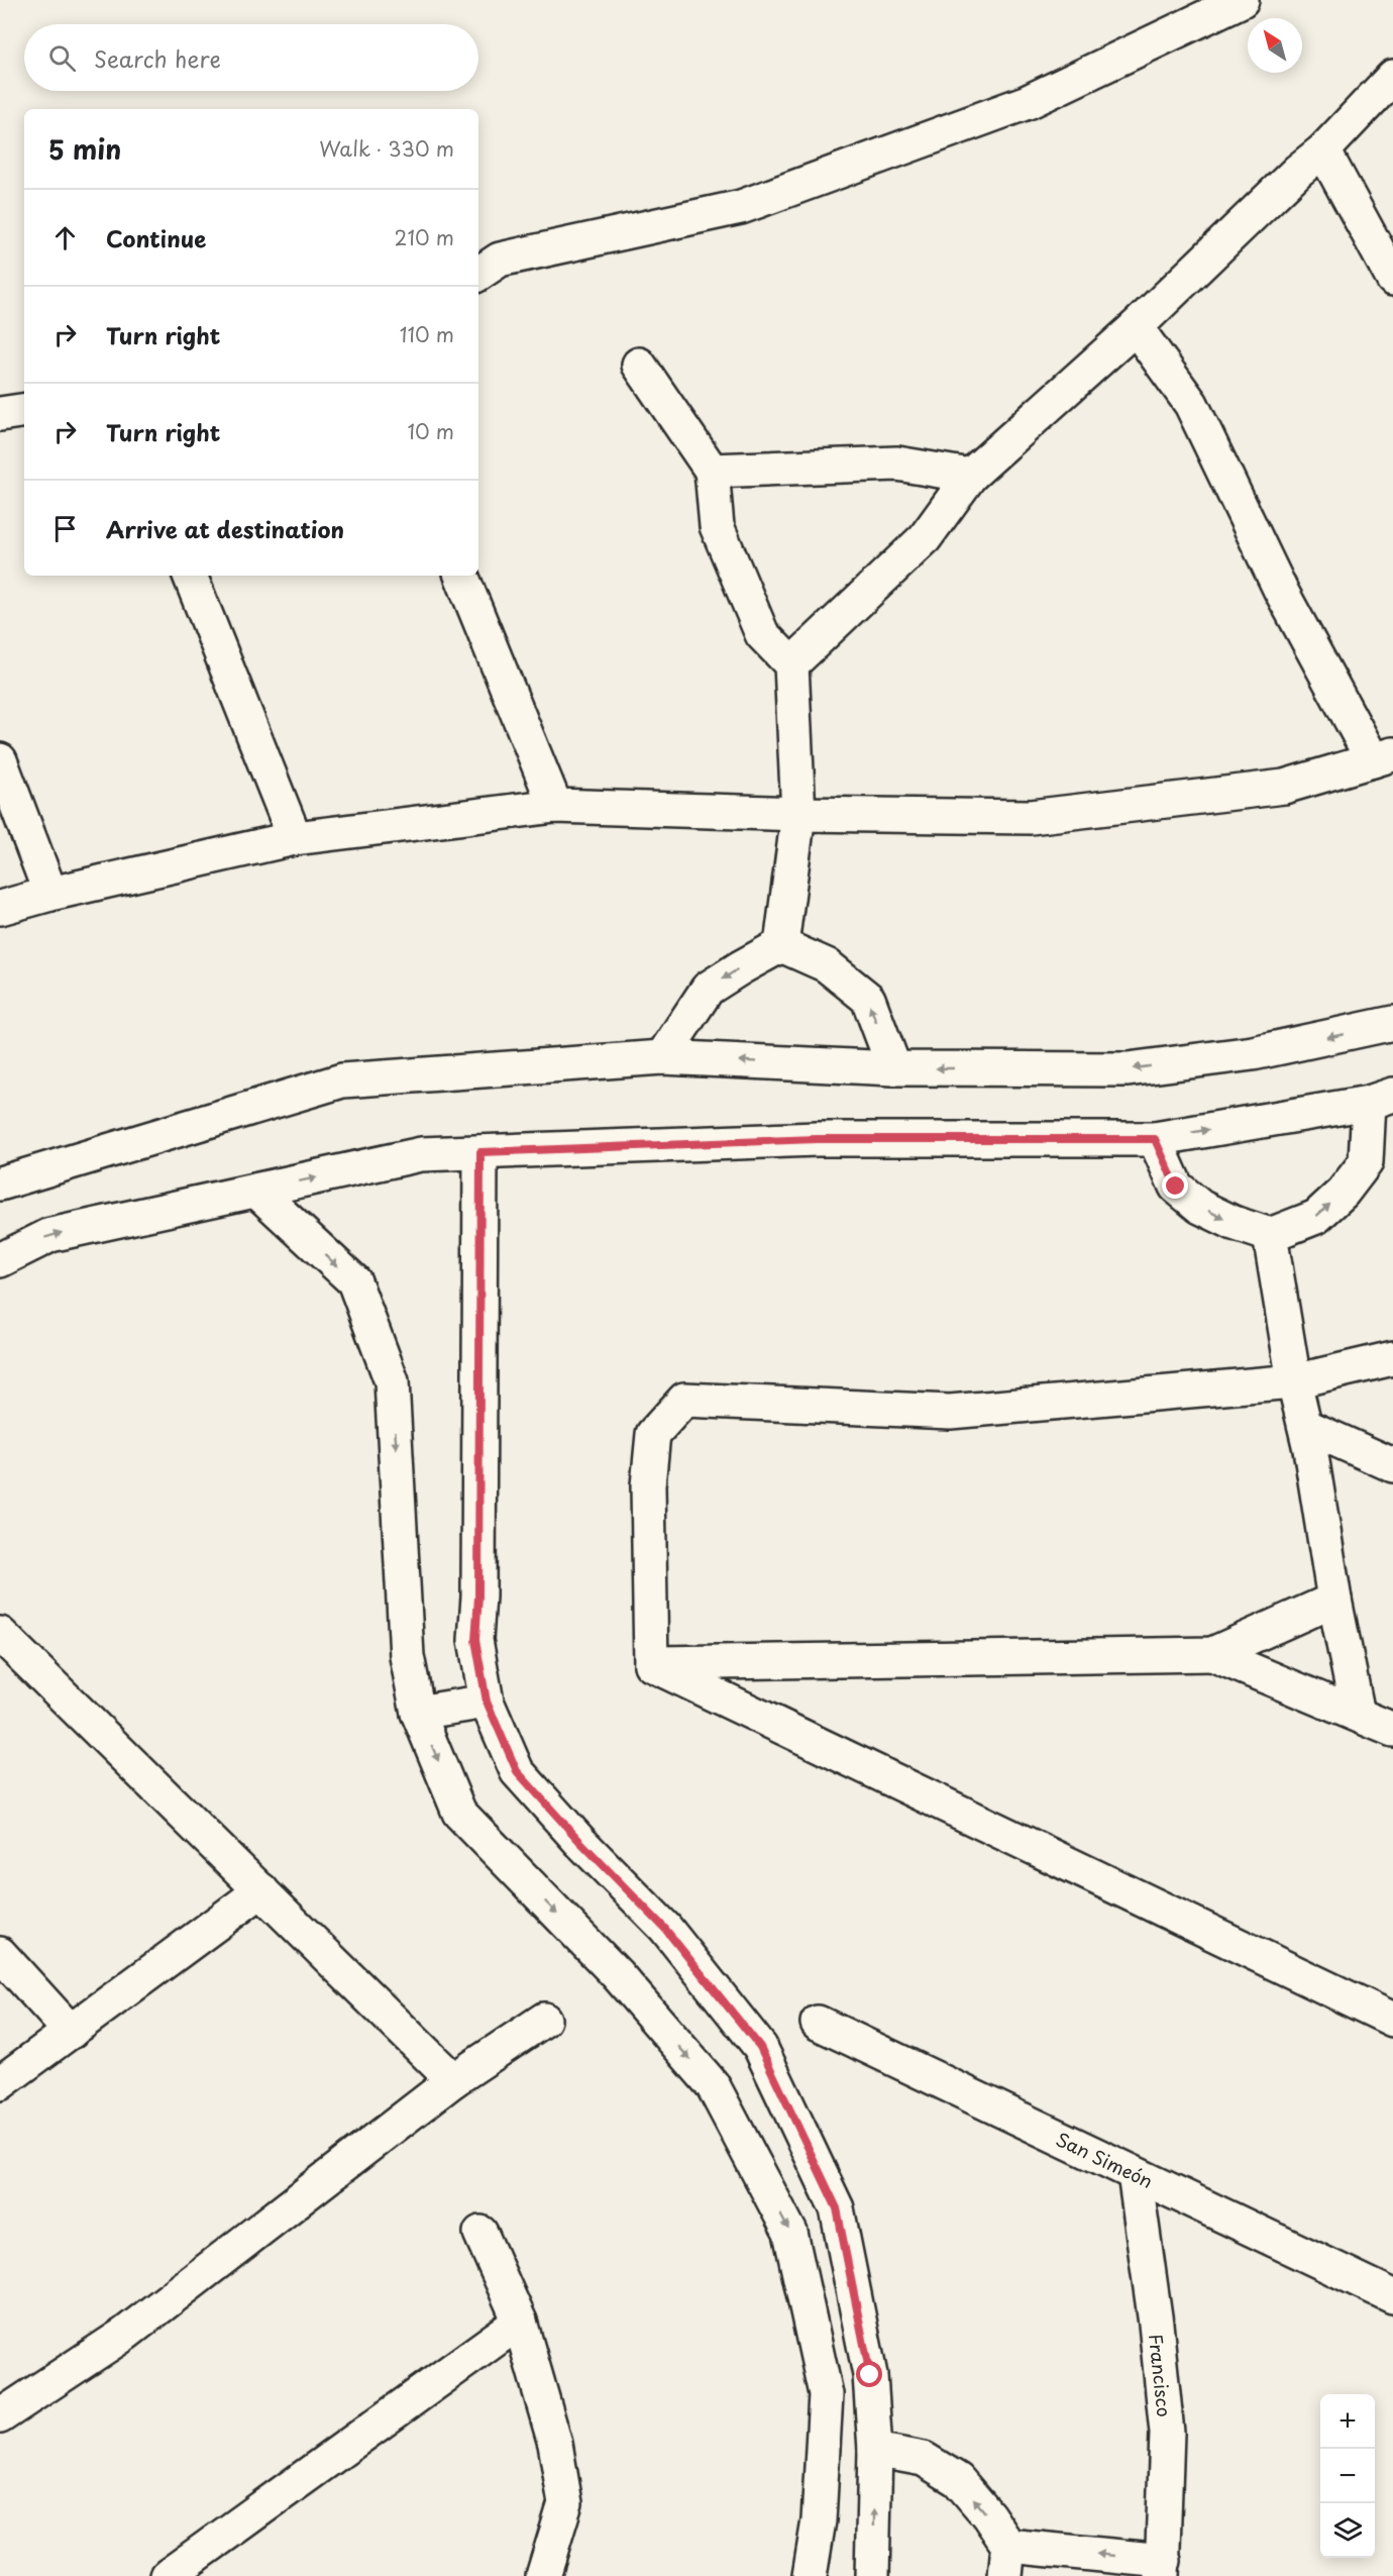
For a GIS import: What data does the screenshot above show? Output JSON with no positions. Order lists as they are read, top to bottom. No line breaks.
{"streets":{"street":["San Simeón","Francisco"]},"crossings":[["San Simeón","Francisco"]],"north":"top left","page":{"search":"Search here","heading":["5 min","Walk · 330 m"],"list":[["Continue","210 m"],["Turn right","110 m"],["Turn right","10 m"],"Arrive at destination"],"map_buttons":["+","−"]}}
